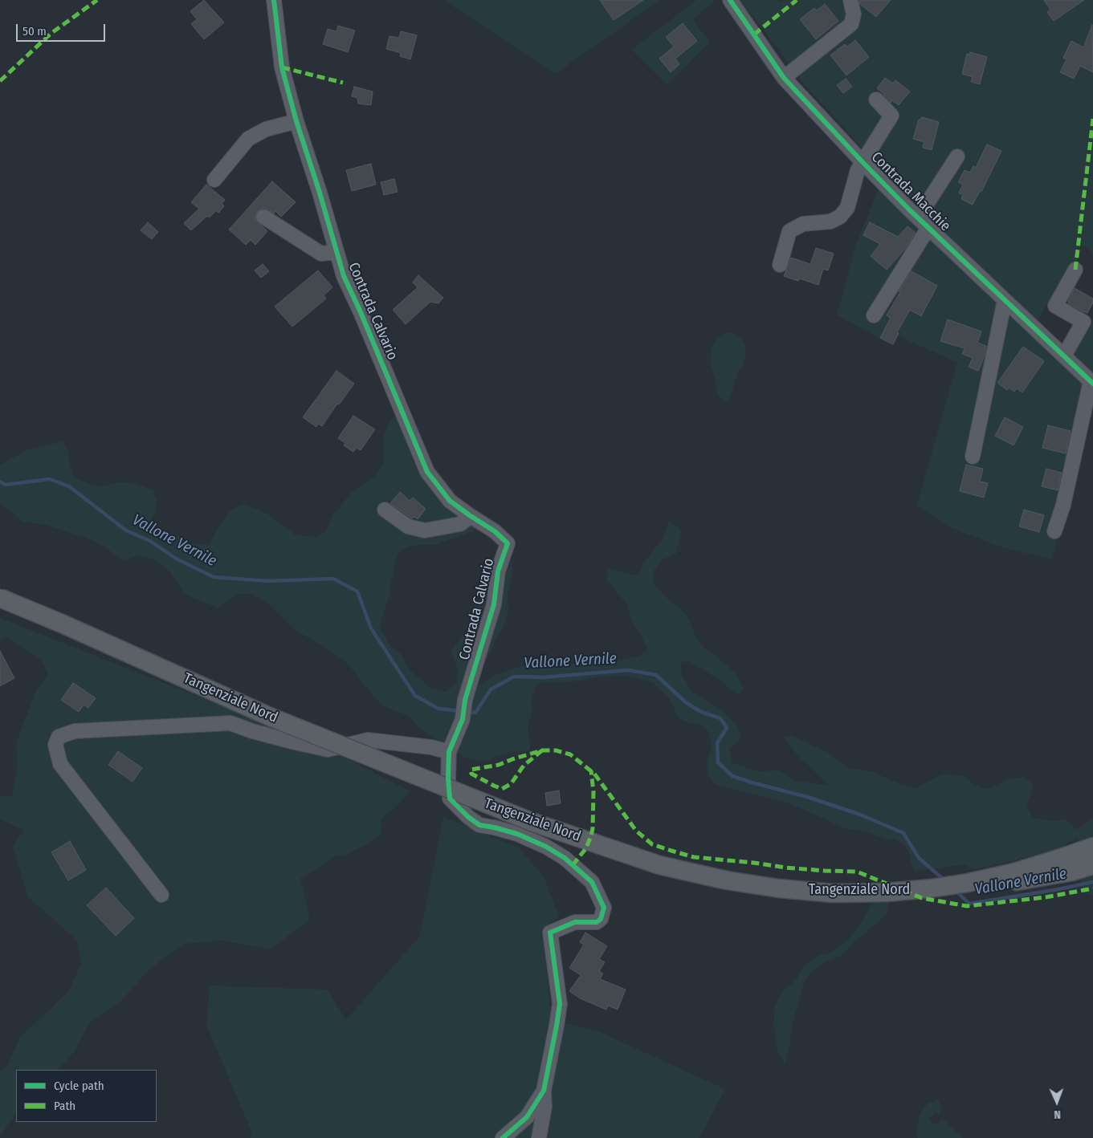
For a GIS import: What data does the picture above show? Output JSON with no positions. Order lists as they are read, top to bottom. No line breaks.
{"streets":{"main road":["Tangenziale Nord"],"street":["Contrada Macchie","Contrada Calvario"]},"water":["Vallone Vernile"],"legend":["Cycle path","Path"],"scale_bar":"50 m","north":"bottom"}
